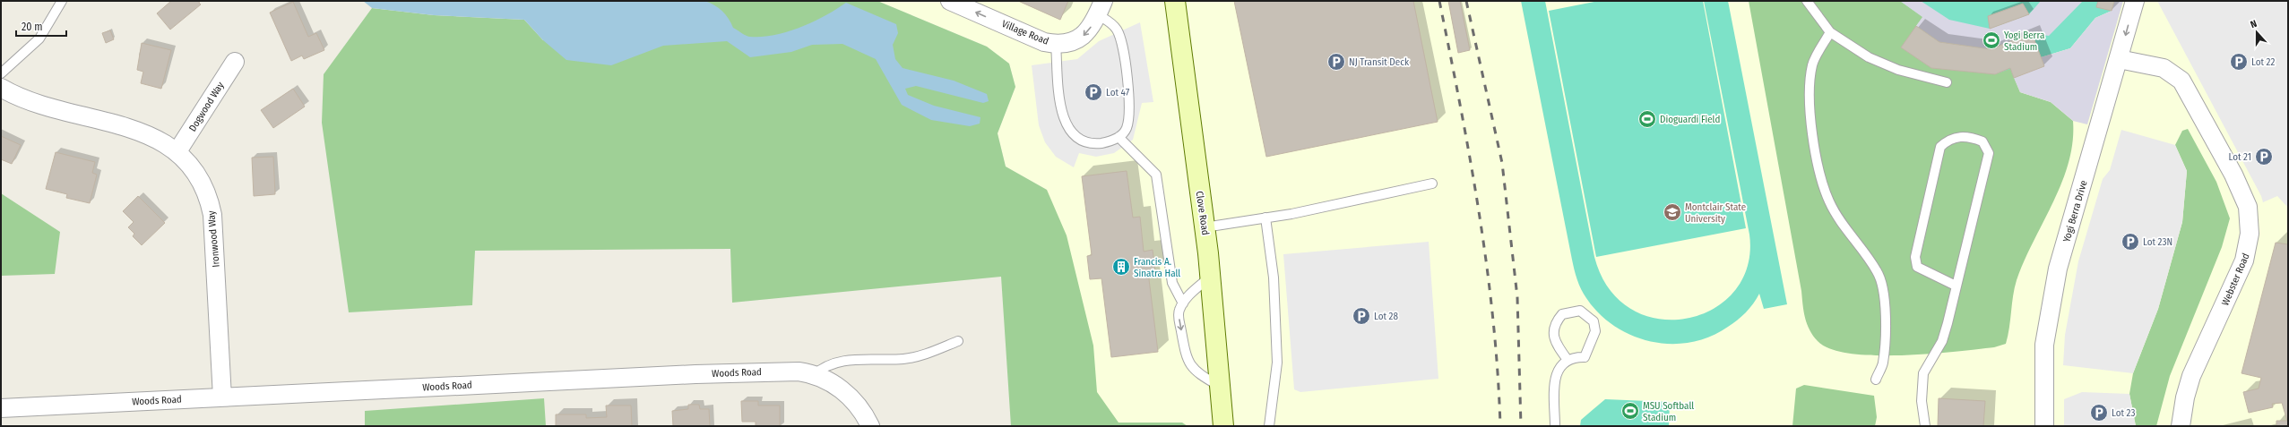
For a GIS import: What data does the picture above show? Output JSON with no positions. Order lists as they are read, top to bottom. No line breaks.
{"streets":{"street":["Village Road","Dogwood Way","Yogi Berra Drive","Clove Road","Ironwood Way","Webster Road","Woods Road"]},"crossings":[["Dogwood Way","Ironwood Way"],["Yogi Berra Drive","Webster Road"],["Ironwood Way","Woods Road"]],"one_way":["Village Road"],"places":{"sports":["Yogi Berra Stadium","Dioguardi Field","MSU Softball Stadium"],"parking":["NJ Transit Deck","Lot 22","Lot 47","Lot 21","Lot 23N","Lot 28","Lot 23"],"school or university":["Montclair State University"],"building":["Francis A. Sinatra Hall"]},"scale_bar":"20 m","north":"top"}
